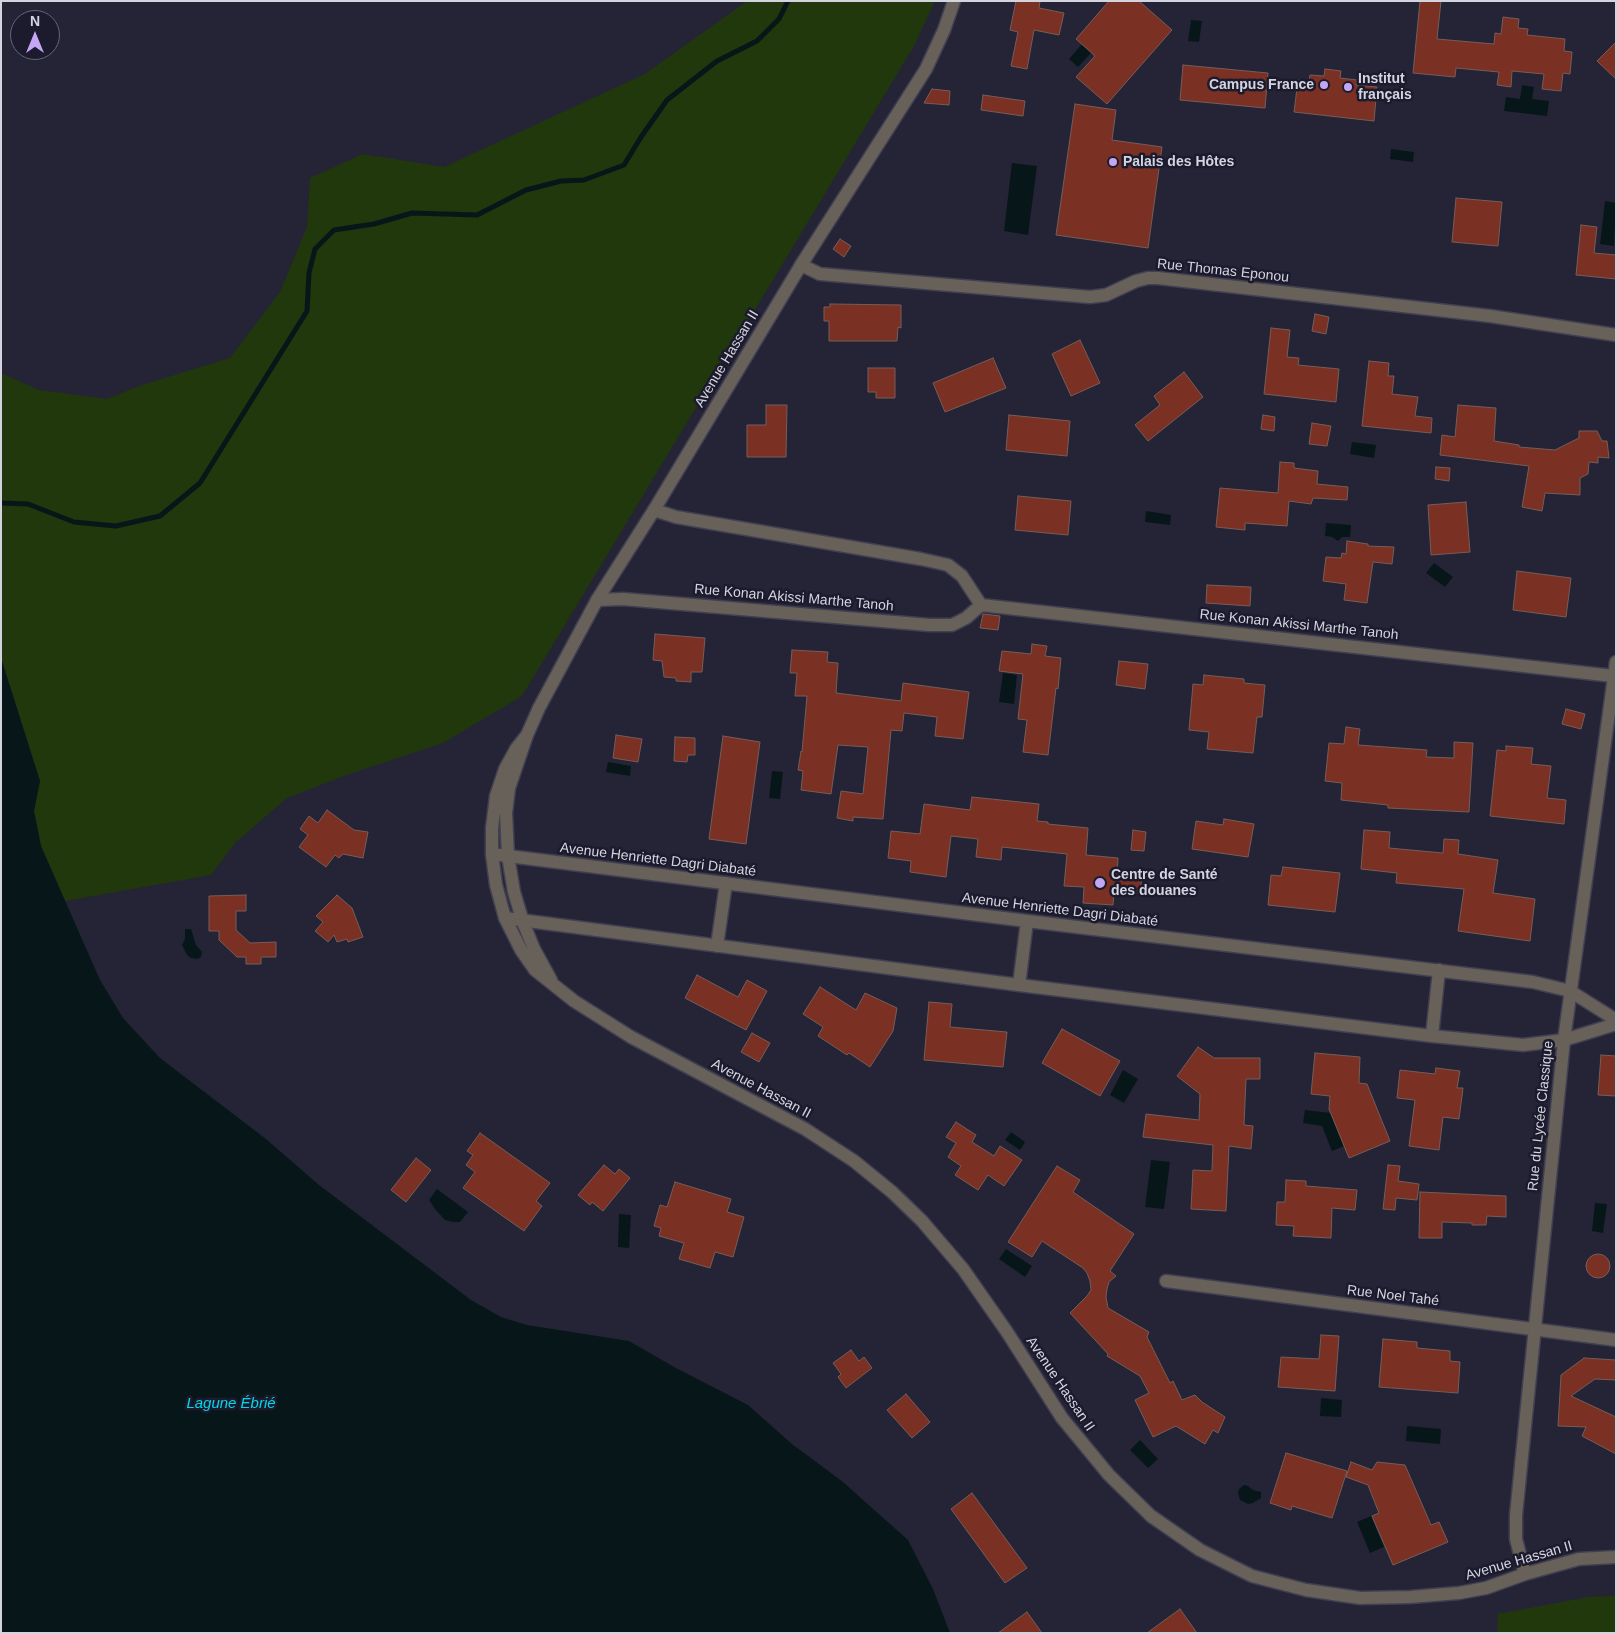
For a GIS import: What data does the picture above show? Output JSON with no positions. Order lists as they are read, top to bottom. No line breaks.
{"streets":{"street":["Rue Thomas Eponou","Avenue Hassan II","Rue Konan Akissi Marthe Tanoh","Avenue Henriette Dagri Diabaté","Rue du Lycée Classique","Rue Noel Tahé"]},"crossings":[["Rue Thomas Eponou","Avenue Hassan II"],["Avenue Hassan II","Rue Konan Akissi Marthe Tanoh"],["Avenue Hassan II","Avenue Henriette Dagri Diabaté"],["Avenue Hassan II","Rue du Lycée Classique"],["Rue Konan Akissi Marthe Tanoh","Rue du Lycée Classique"],["Avenue Henriette Dagri Diabaté","Rue du Lycée Classique"],["Rue du Lycée Classique","Rue Noel Tahé"]],"water":["Lagune Ébrié"],"places":["Campus France","Institut français","Palais des Hôtes","Centre de Santé des douanes"],"north":"top"}
